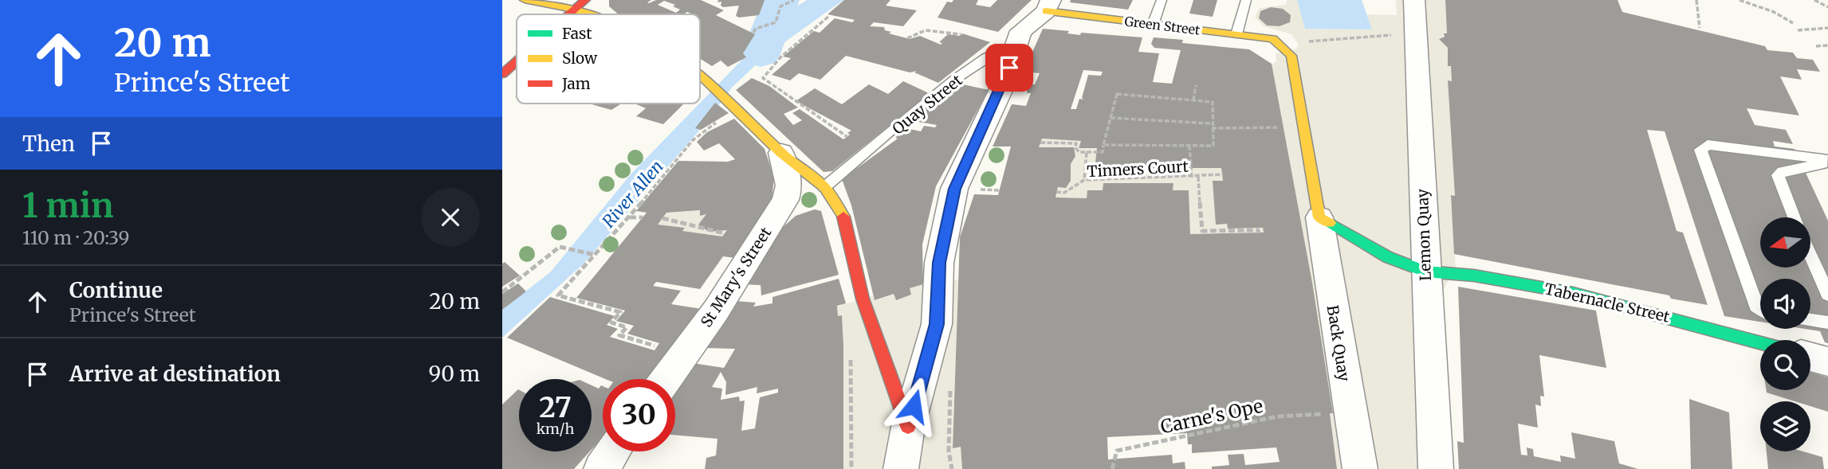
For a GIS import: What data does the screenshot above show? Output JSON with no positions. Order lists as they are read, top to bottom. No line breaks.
{"streets":{"street":["Green Street","Quay Street","Lemon Quay","St Mary's Street","Tabernacle Street","Back Quay"],"path":["Tinners Court","Carne's Ope"]},"crossings":[["Green Street","Quay Street"],["Green Street","Back Quay"],["Lemon Quay","Tabernacle Street"]],"water":["River Allen"],"legend":["Fast","Slow","Jam"],"north":"left","page":{"turn":["20 m","Prince's Street"],"then":"Then","heading":["1 min","110 m · 20:39"],"list":[{"name":"Continue","note":"Prince's Street","value":"20 m"},{"name":"Arrive at destination","value":"90 m"}],"speed":"27 km/h","limit":"30"}}
